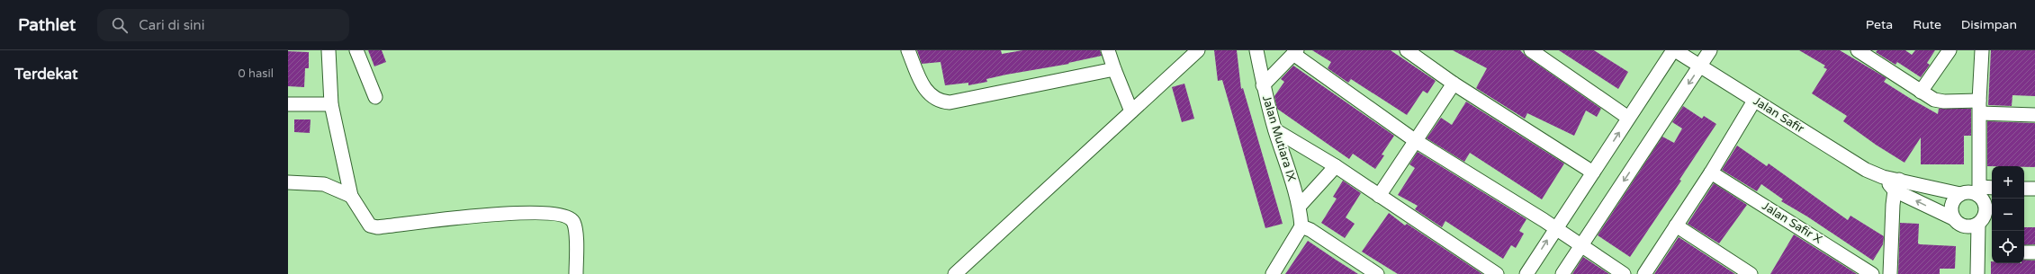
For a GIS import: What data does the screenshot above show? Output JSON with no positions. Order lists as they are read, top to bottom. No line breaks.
{"streets":{"street":["Jalan Safir","Jalan Mutiara IX","Jalan Safir X"]},"page":{"header":"Pathlet","search":"Cari di sini","nav":["Peta","Rute","Disimpan"],"heading":["Terdekat","0 hasil"],"map_buttons":["+","−"]}}
